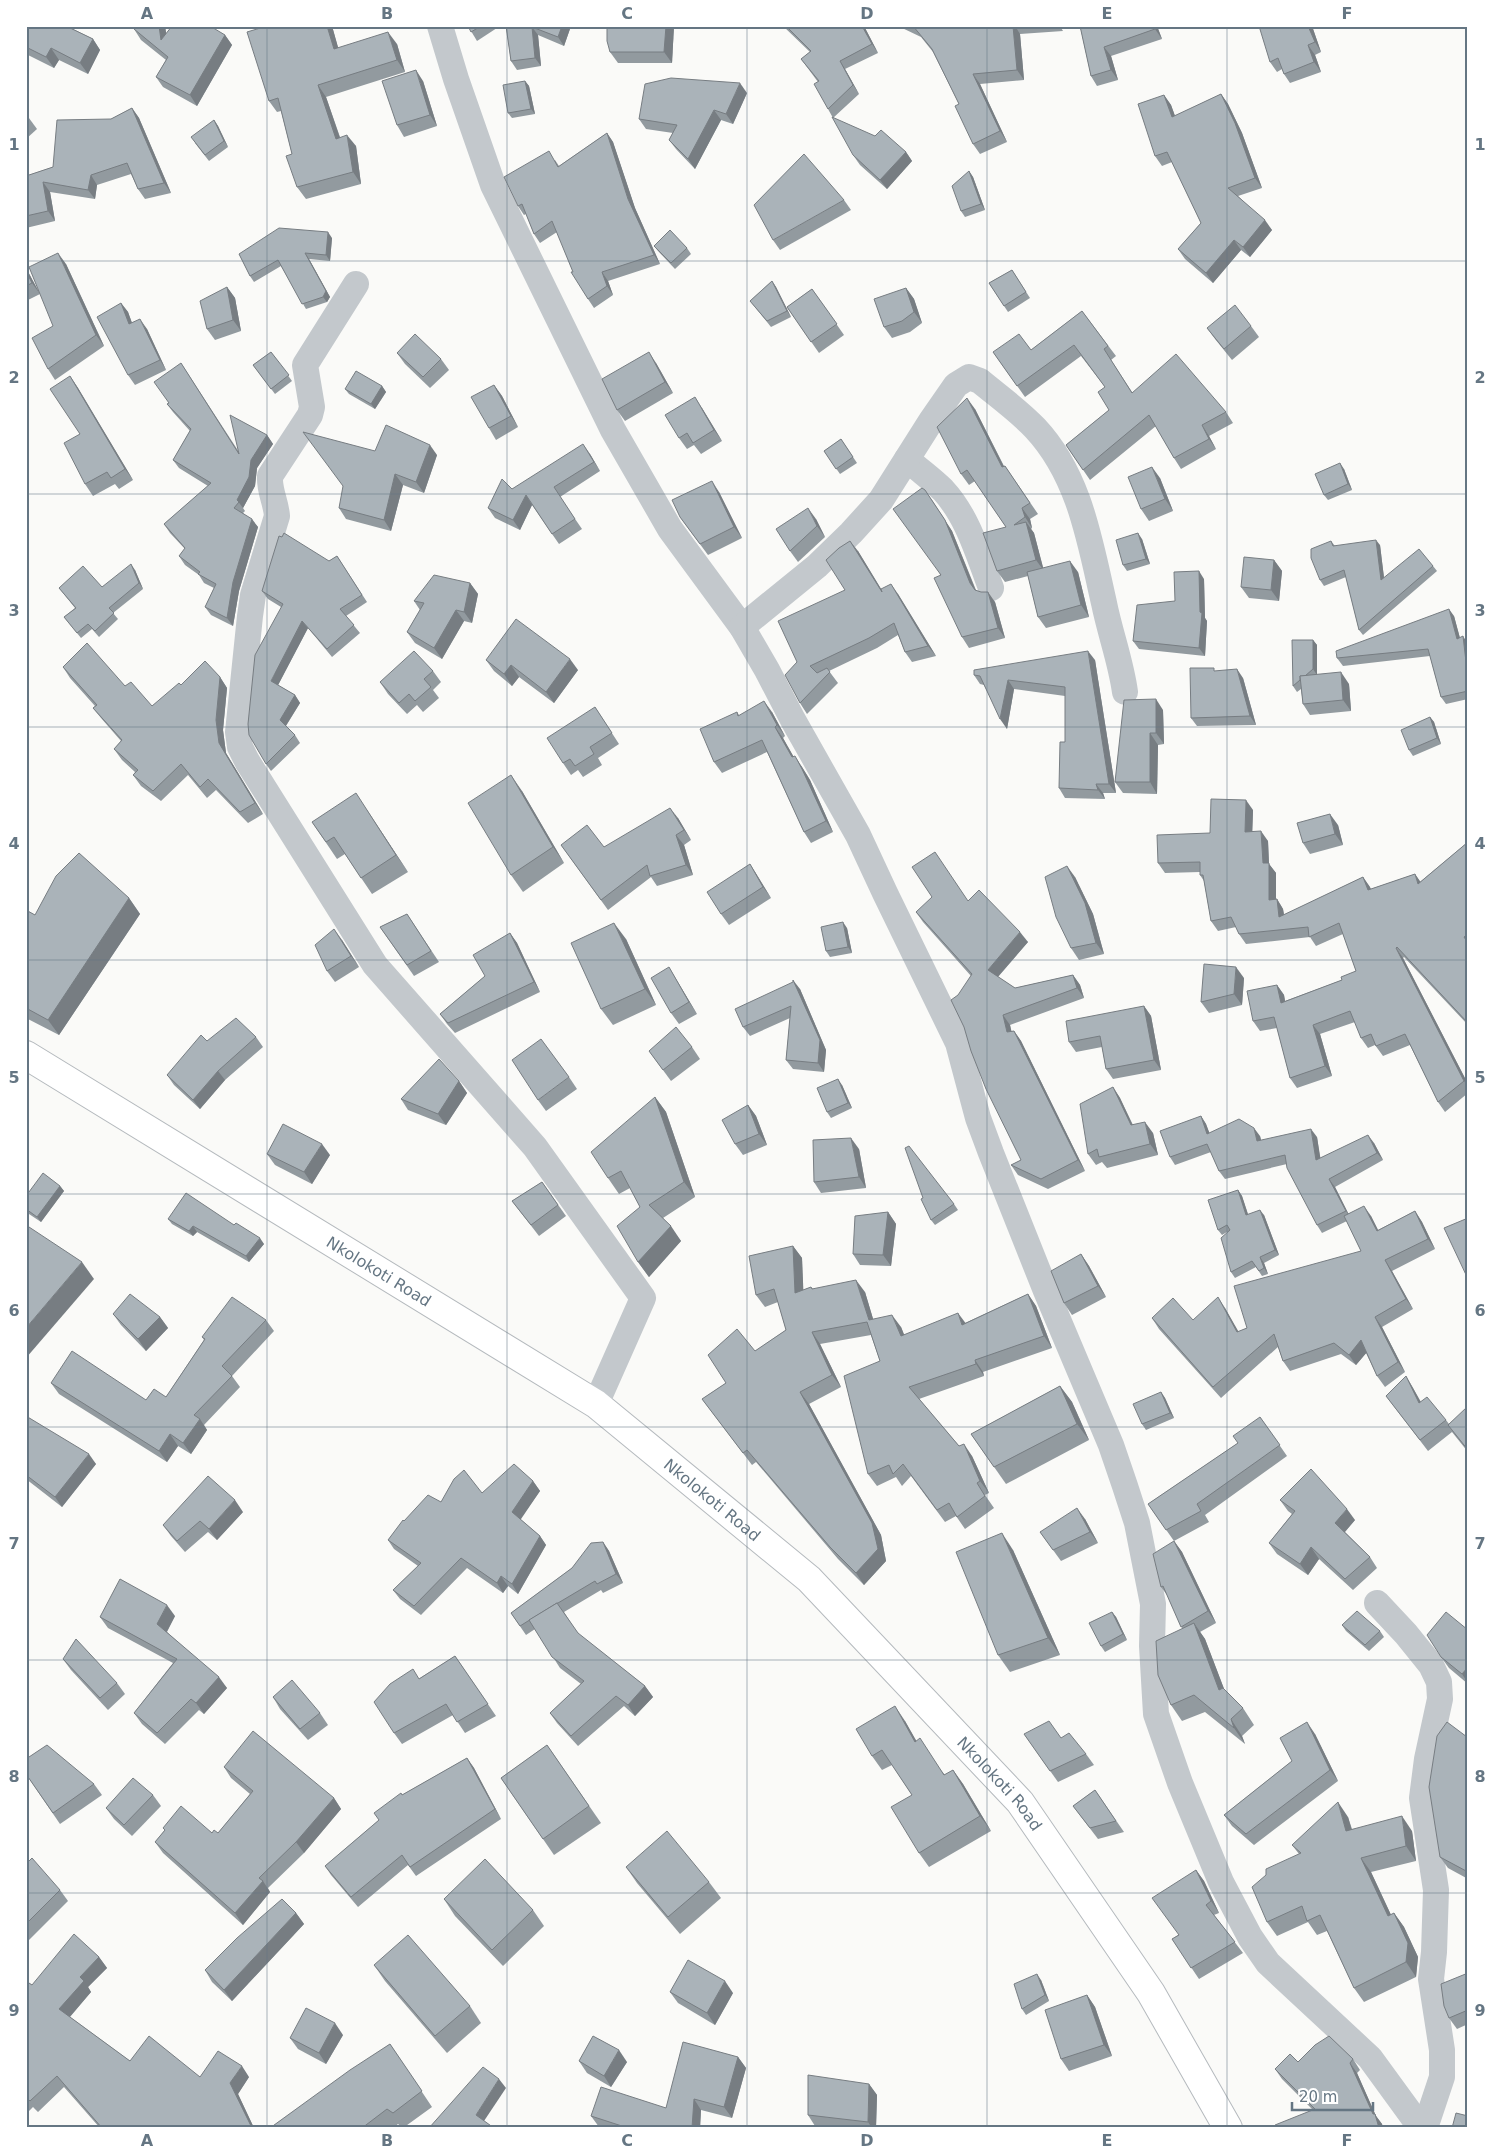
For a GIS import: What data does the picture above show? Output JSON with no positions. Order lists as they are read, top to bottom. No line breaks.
{"streets":{"main road":["Nkolokoti Road"]},"scale_bar":"20 m","grid":{"columns":["A","B","C","D","E","F"],"rows":["1","2","3","4","5","6","7","8","9"]}}
